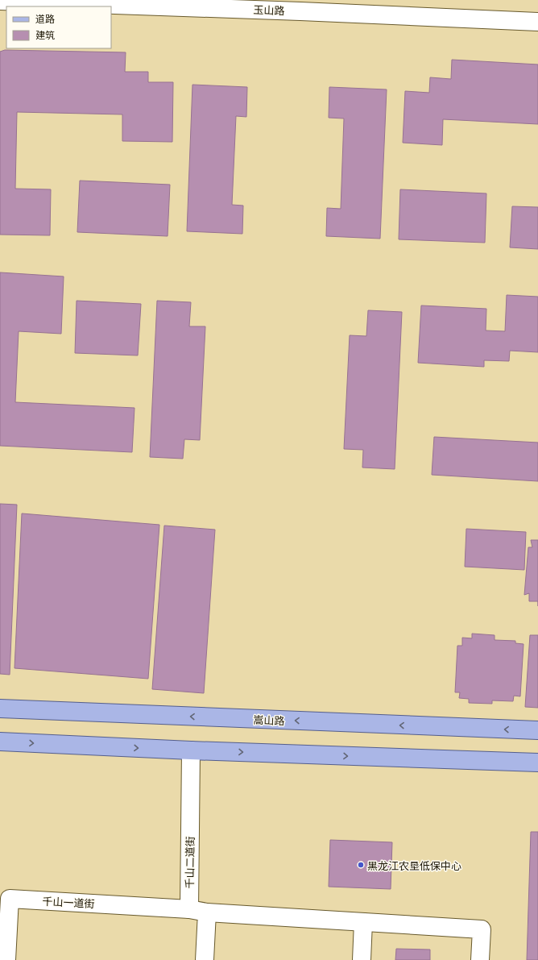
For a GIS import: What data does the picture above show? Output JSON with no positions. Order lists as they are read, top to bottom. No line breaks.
{"streets":{"main road":["嵩山路"],"street":["玉山路","千山二道街","千山一道街"]},"crossings":[["千山二道街","千山一道街"]],"places":["黑龙江农垦低保中心"],"legend":["道路","建筑"]}
